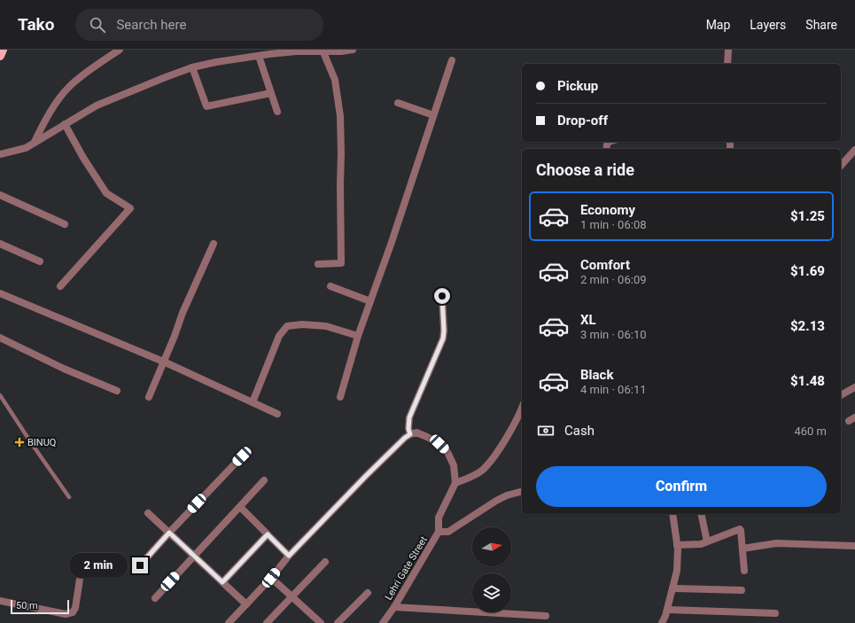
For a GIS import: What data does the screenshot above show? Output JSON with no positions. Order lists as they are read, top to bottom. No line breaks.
{"streets":{"street":["Lehri Gate Street"]},"places":{"health":["BINUQ"]},"scale_bar":"50 m","north":"right","page":{"header":"Tako","search":"Search here","nav":["Map","Layers","Share"],"banner":["Pickup","Drop-off"],"heading":"Choose a ride","list":[{"name":"Economy","note":"1 min · 06:08","value":"$1.25"},{"name":"Comfort","note":"2 min · 06:09","value":"$1.69"},{"name":"XL","note":"3 min · 06:10","value":"$2.13"},{"name":"Black","note":"4 min · 06:11","value":"$1.48"}],"pay":["Cash","460 m"],"buttons":"Confirm","bubble":"2 min","scale":"50 m"}}
